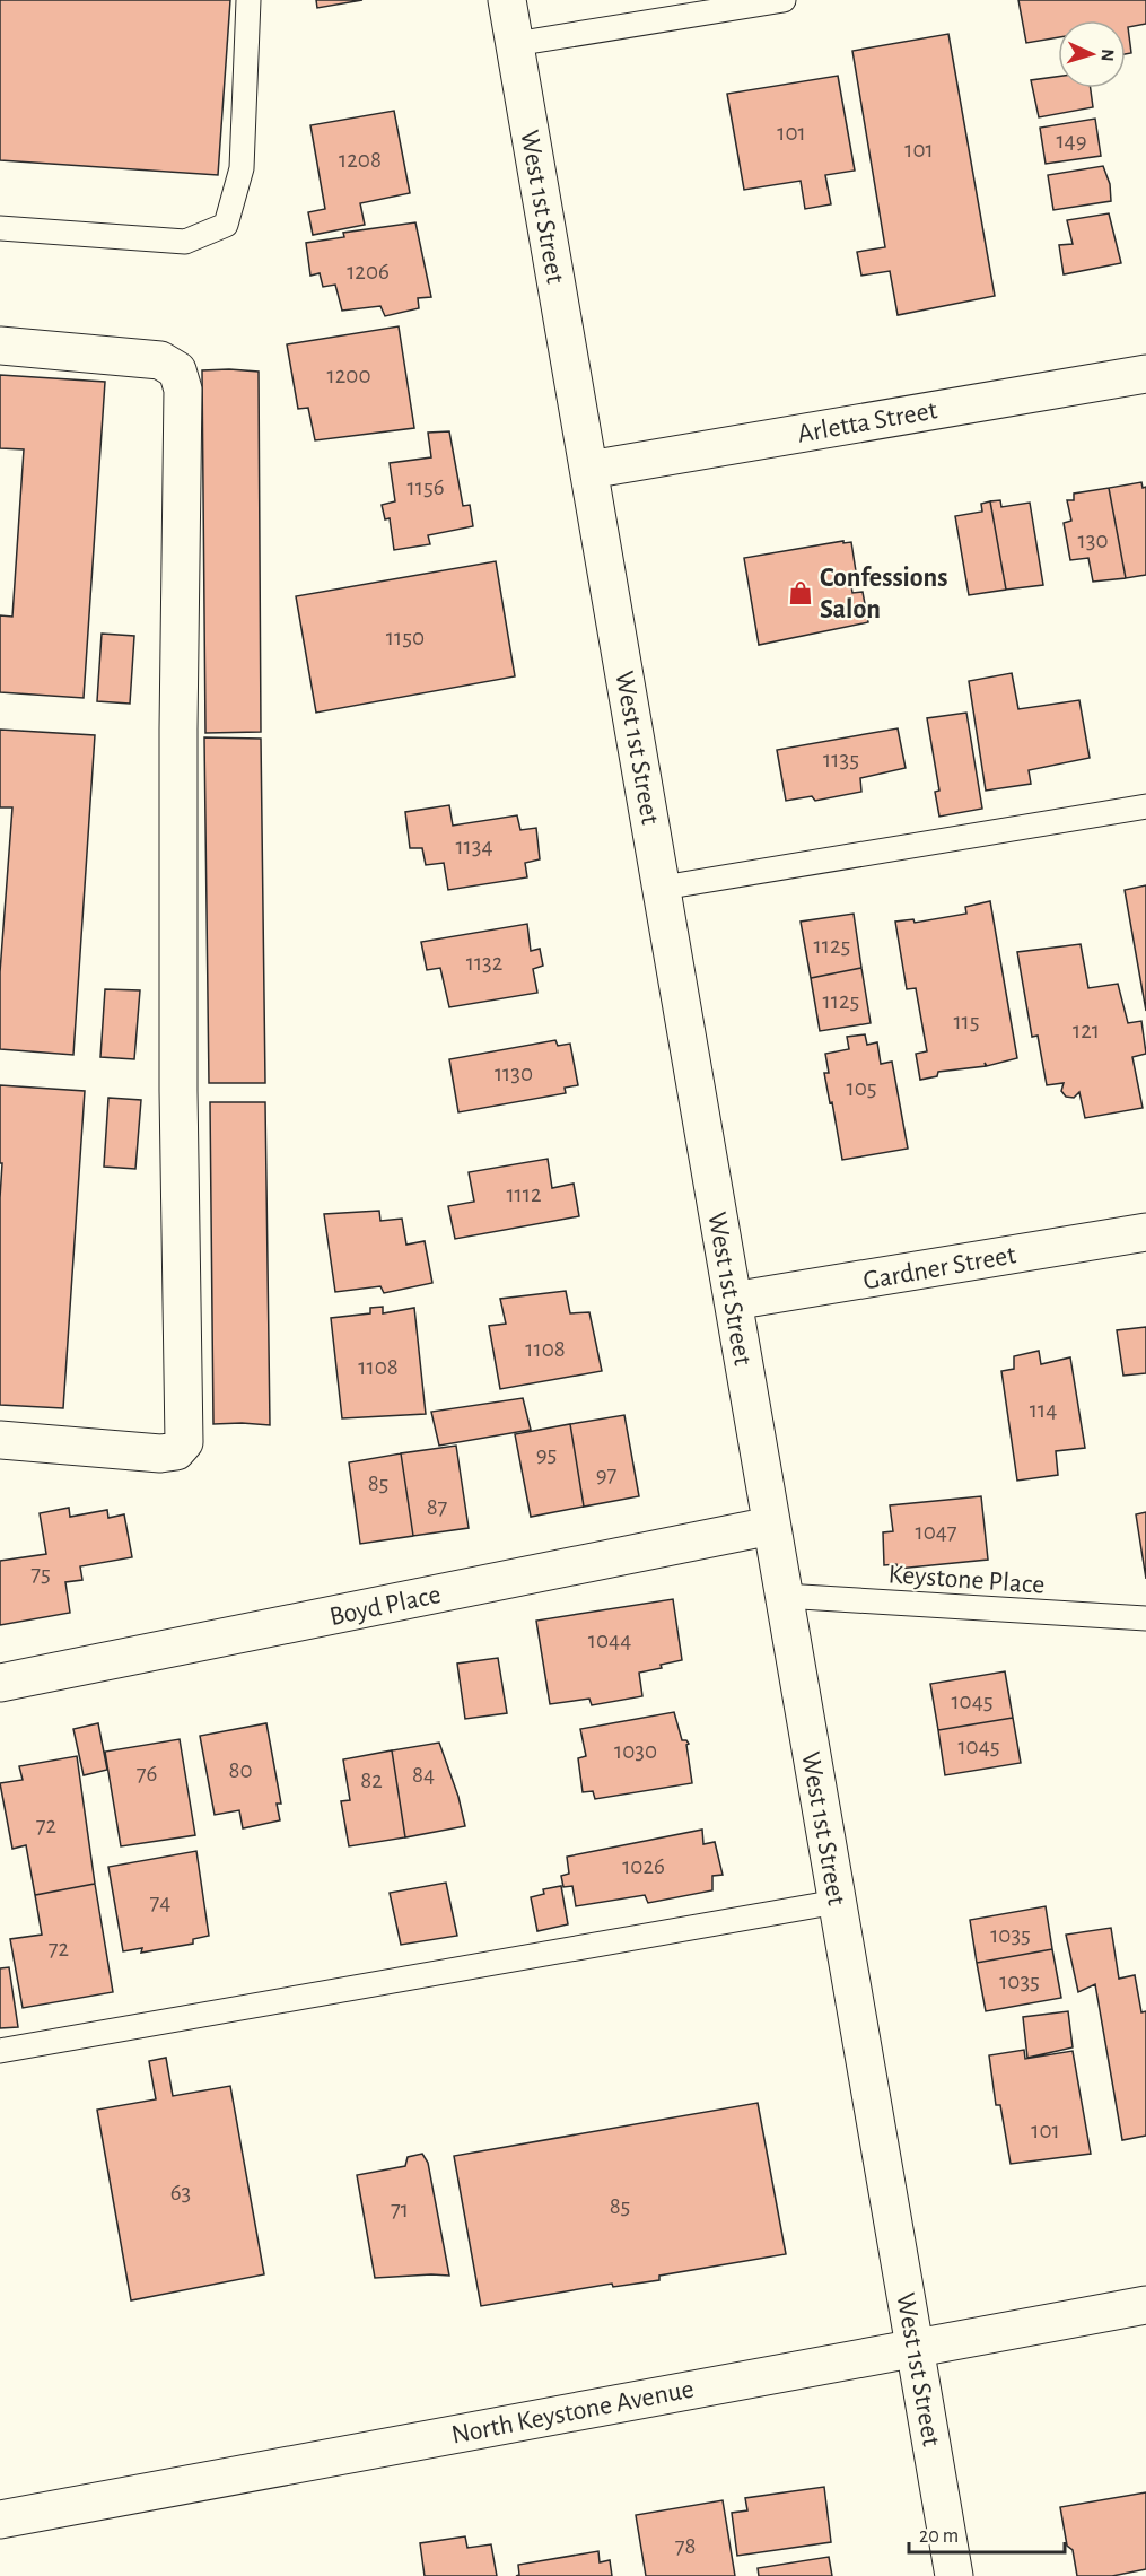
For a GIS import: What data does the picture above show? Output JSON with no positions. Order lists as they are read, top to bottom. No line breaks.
{"streets":{"street":["West 1st Street","Arletta Street","Gardner Street","Boyd Place","North Keystone Avenue"],"lane":["Keystone Place"]},"crossings":[["West 1st Street","Arletta Street"],["West 1st Street","Gardner Street"],["West 1st Street","Keystone Place"],["West 1st Street","Boyd Place"],["West 1st Street","North Keystone Avenue"]],"places":{"shop":["Confessions Salon"]},"house_numbers":["101","149","101","1208","1206","1200","1156","130","1150","1135","1134","1125","1132","1125","115","121","1130","105","1112","1108","1108","114","95","97","85","87","1047","75","1044","1045","1045","1030","80","76","84","82","72","1026","74","1035","72","1035","101","63","85","71","78"],"scale_bar":"20 m","north":"right"}
